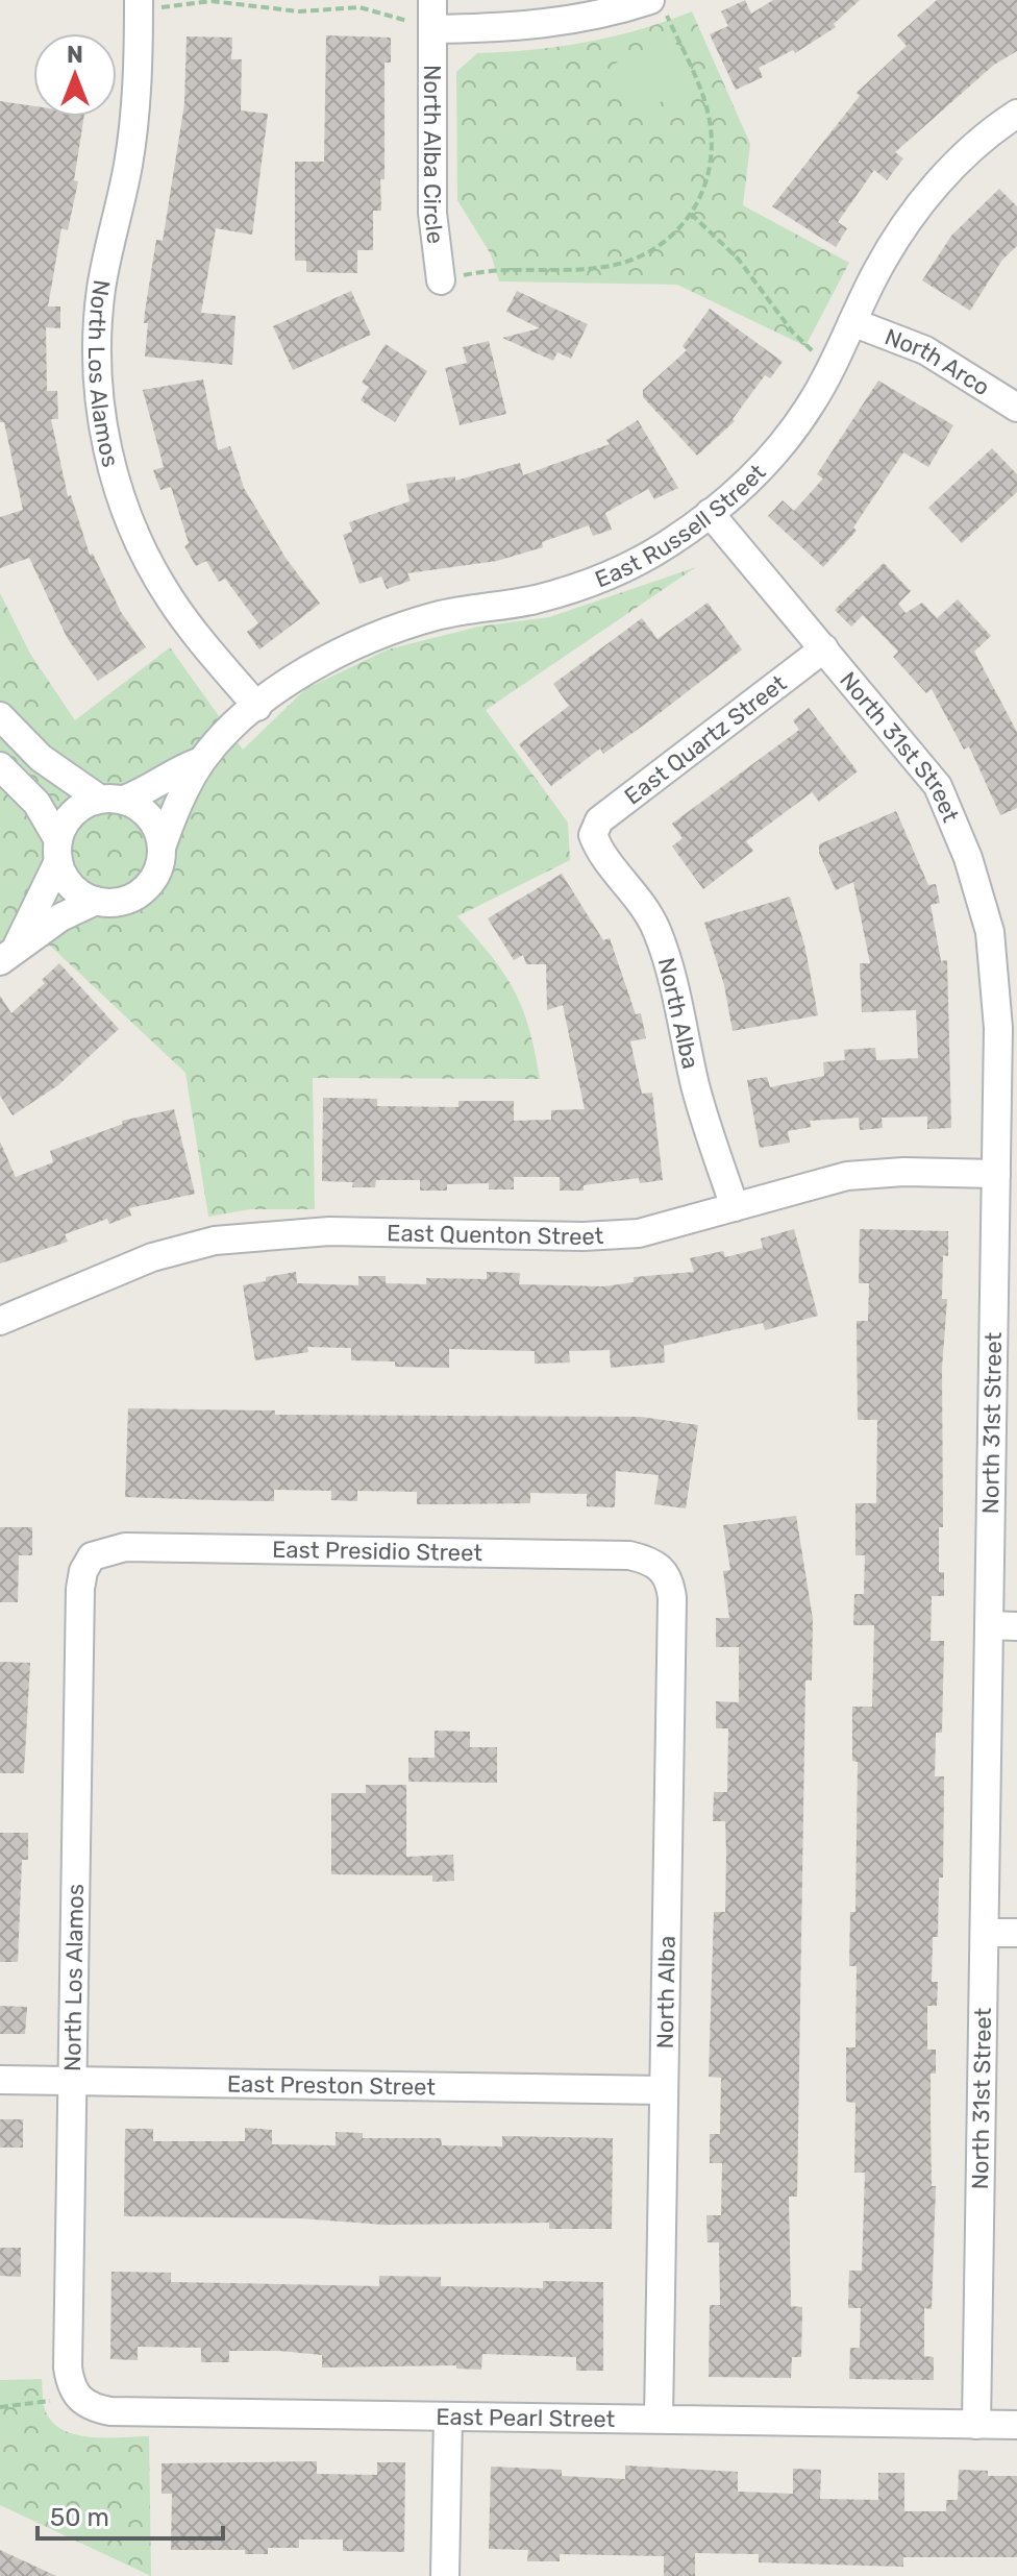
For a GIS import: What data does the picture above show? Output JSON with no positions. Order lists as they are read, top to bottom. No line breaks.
{"streets":{"street":["North Alba Circle","North Arco","North Los Alamos","East Russell Street","East Quartz Street","North 31st Street","North Alba","East Quenton Street","East Presidio Street","East Preston Street","East Pearl Street"]},"crossings":[["North Arco","East Russell Street"],["North Los Alamos","East Russell Street"],["North Los Alamos","East Presidio Street"],["North Los Alamos","East Preston Street"],["North Los Alamos","East Pearl Street"],["East Russell Street","North 31st Street"],["East Quartz Street","North 31st Street"],["East Quartz Street","North Alba"],["North 31st Street","East Quenton Street"],["North 31st Street","East Pearl Street"],["North Alba","East Quenton Street"],["North Alba","East Presidio Street"],["North Alba","East Preston Street"],["North Alba","East Pearl Street"]],"scale_bar":"50 m","north":"top"}
